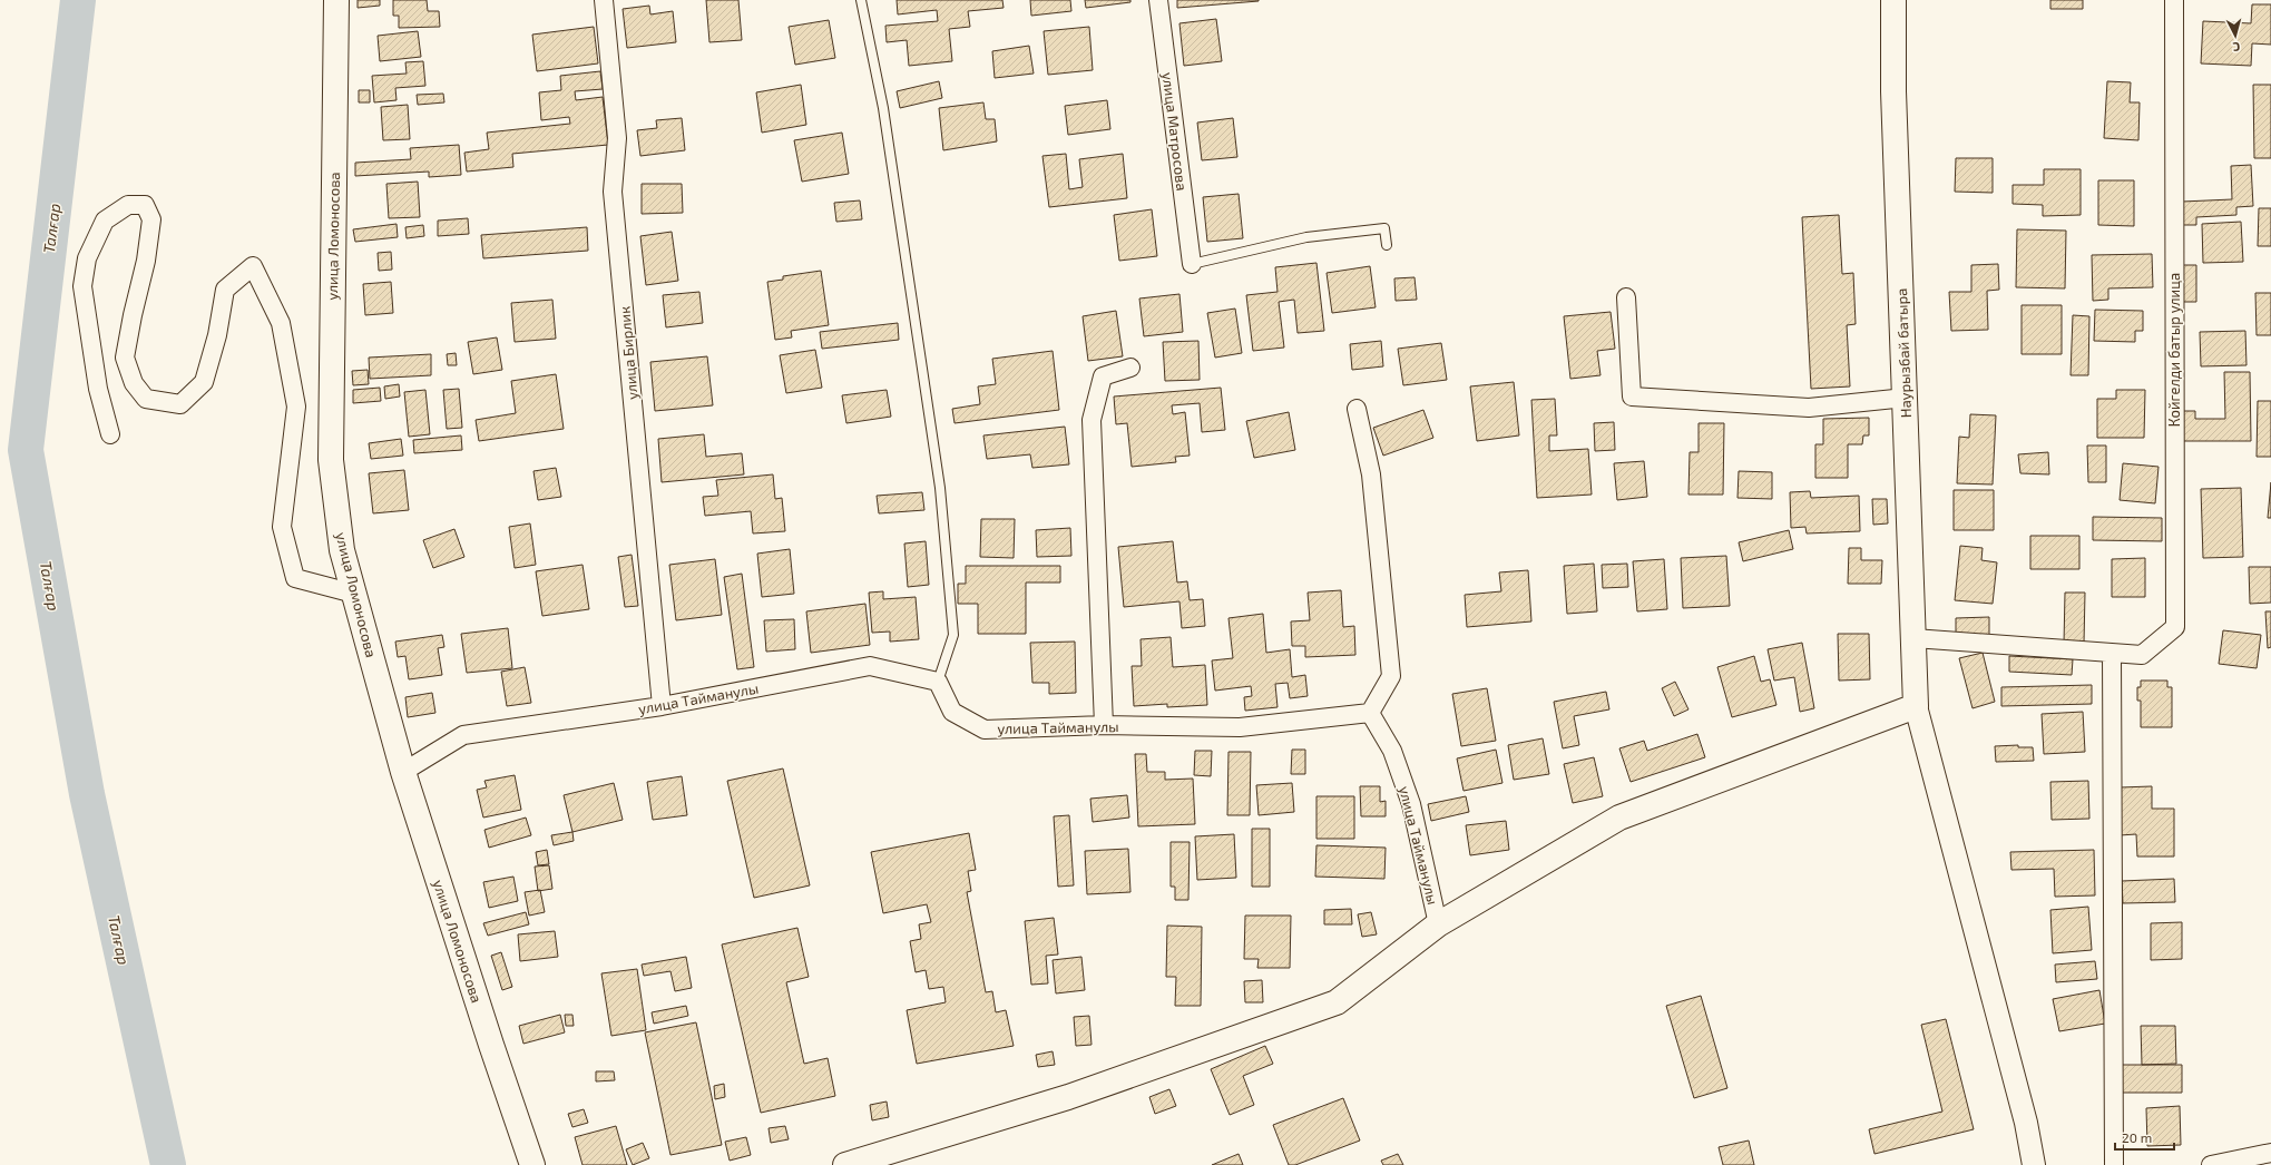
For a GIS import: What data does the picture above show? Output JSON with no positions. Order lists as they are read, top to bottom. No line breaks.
{"streets":{"main road":["улица Ломоносова","Наурызбай батыра"],"street":["улица Матросова","Койгелди батыр улица","улица Бирлик","улица Тайманулы"]},"crossings":[["улица Ломоносова","улица Тайманулы"],["улица Бирлик","улица Тайманулы"]],"water":["Талғар"],"scale_bar":"20 m","north":"bottom"}
